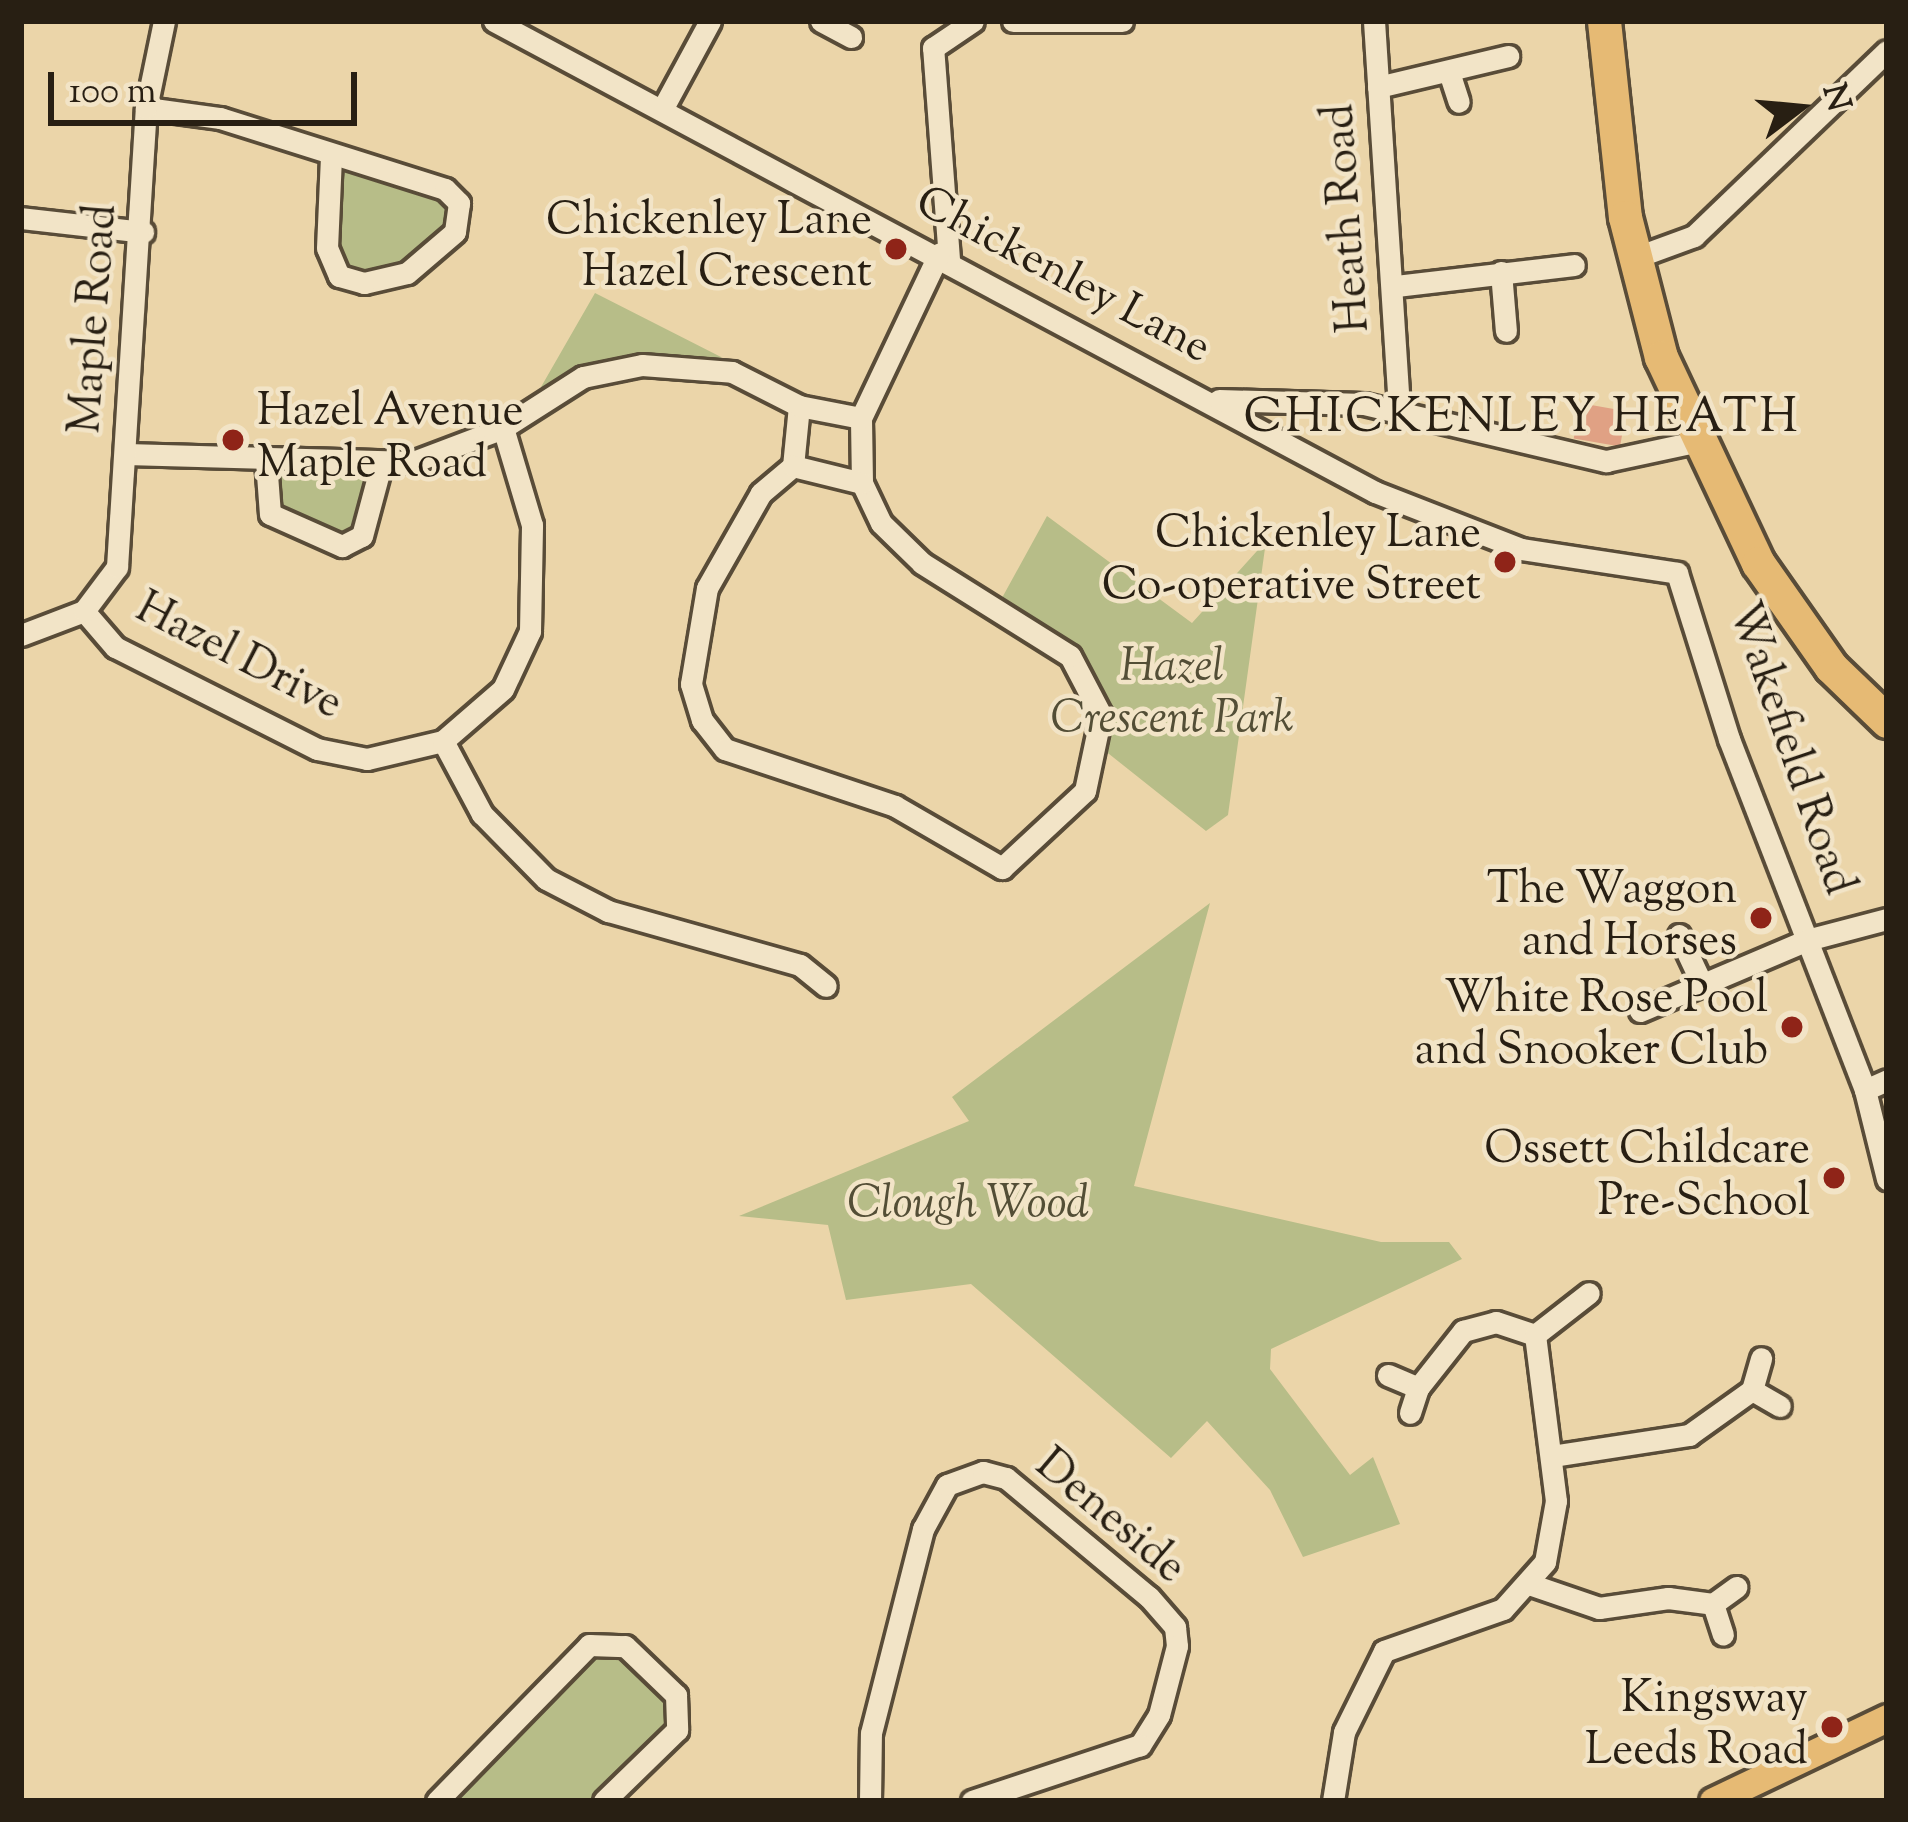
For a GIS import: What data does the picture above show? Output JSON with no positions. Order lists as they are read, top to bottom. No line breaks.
{"streets":{"street":["Heath Road","Chickenley Lane","Maple Road","Hazel Drive","Wakefield Road","Deneside"]},"crossings":[["Chickenley Lane","Wakefield Road"],["Maple Road","Hazel Drive"]],"districts":["CHICKENLEY HEATH"],"parks":["Hazel Crescent Park","Clough Wood"],"places":["Chickenley Lane Hazel Crescent","Hazel Avenue Maple Road","Chickenley Lane Co-operative Street","The Waggon and Horses","White Rose Pool and Snooker Club","Ossett Childcare Pre-School","Kingsway Leeds Road"],"scale_bar":"100 m","north":"right"}
